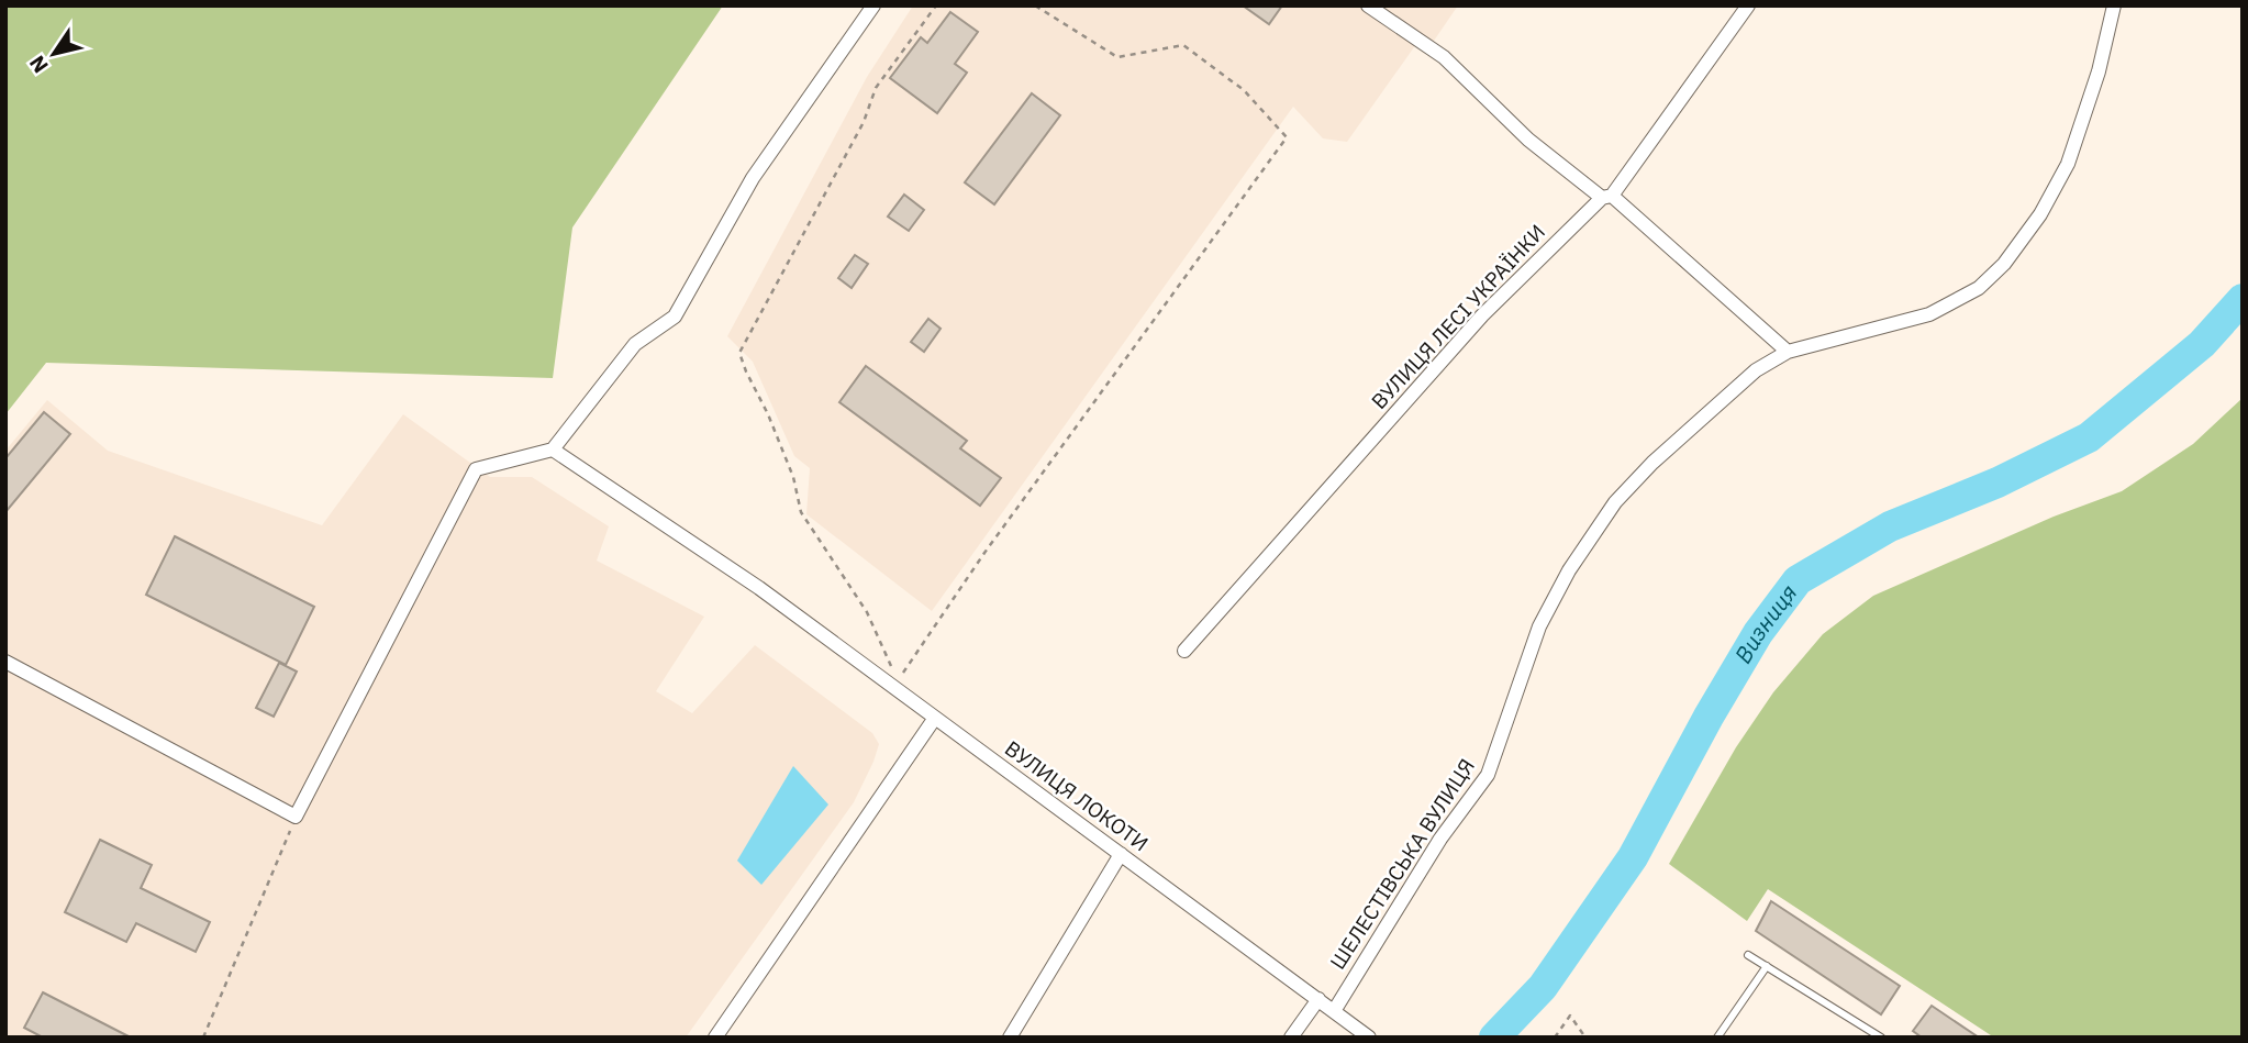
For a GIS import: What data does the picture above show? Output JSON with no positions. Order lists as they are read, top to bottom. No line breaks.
{"streets":{"street":["ВУЛИЦЯ ЛЕСІ УКРАЇНКИ","ВУЛИЦЯ ЛОКОТИ","ШЕЛЕСТІВСЬКА ВУЛИЦЯ"]},"crossings":[["ВУЛИЦЯ ЛОКОТИ","ШЕЛЕСТІВСЬКА ВУЛИЦЯ"]],"water":["Визниця"],"north":"bottom left"}
